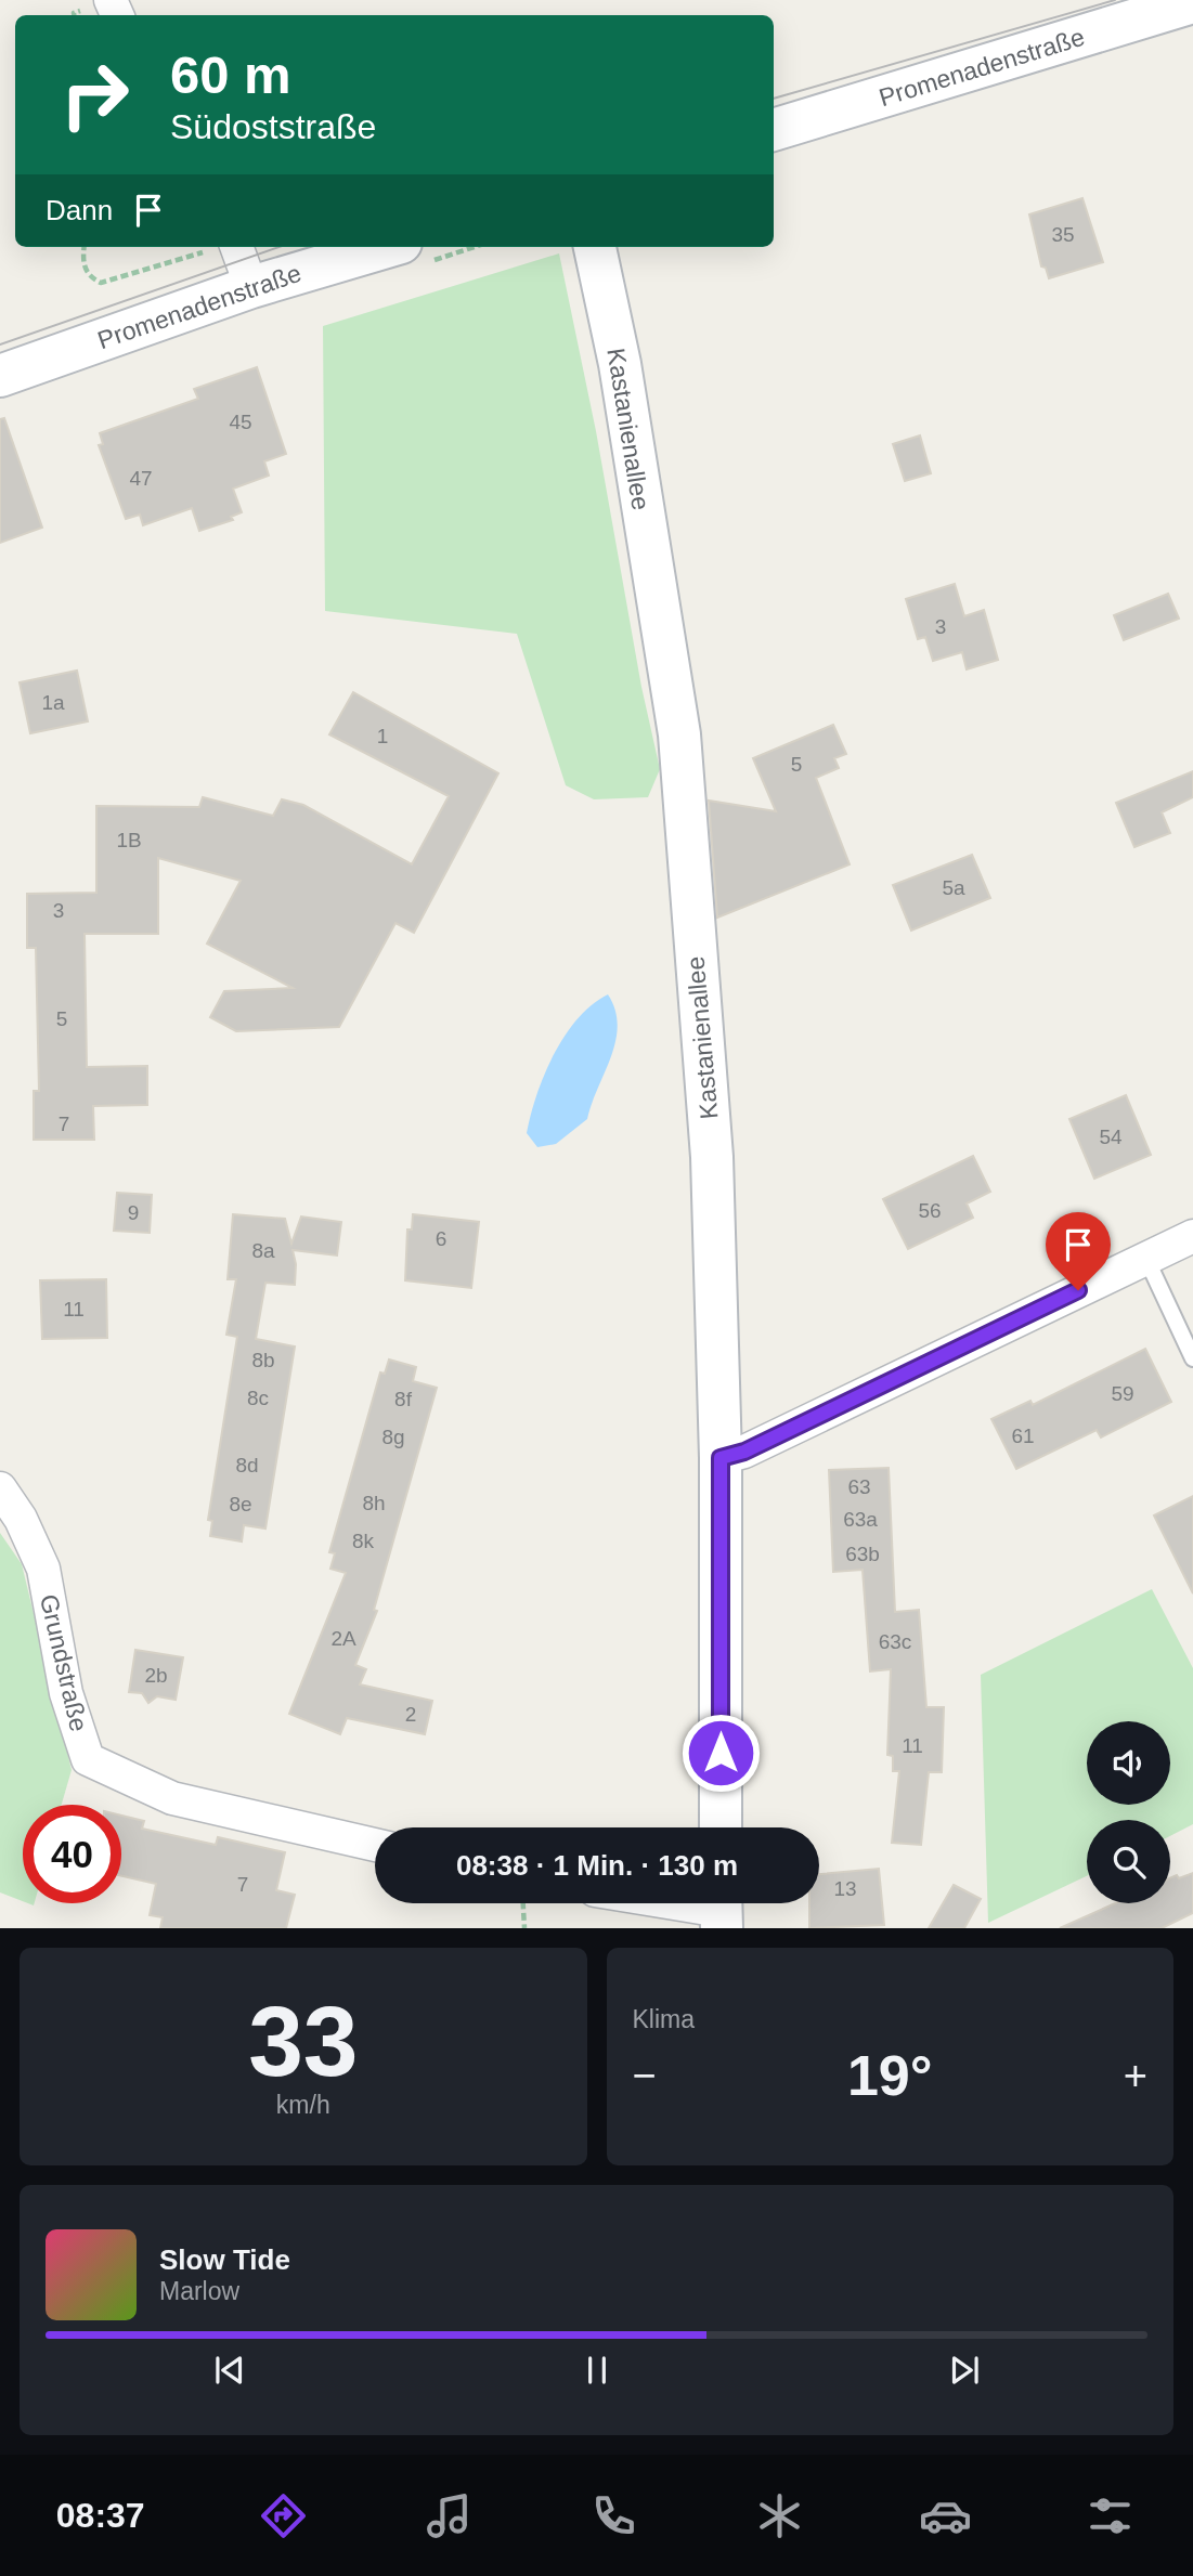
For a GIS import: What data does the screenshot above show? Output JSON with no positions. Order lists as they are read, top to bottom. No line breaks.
{"streets":{"street":["Promenadenstraße","Kastanienallee","Grundstraße"]},"house_numbers":["35","45","47","3","1a","1","5","1B","5a","3","5","7","54","56","9","6","8a","11","8b","59","8c","8f","61","8g","8d","63","8h","8e","63a","8k","63b","2A","63c","2b","2","11","7","13"],"page":{"turn":["60 m","Südoststraße"],"then":"Dann","limit":"40","trip":"08:38 · 1 Min. · 130 m","tile":[["33","km/h"],"Klima"],"heat":["−","19°","+"],"song":["Slow Tide","Marlow"],"tabs":"08:37"}}
